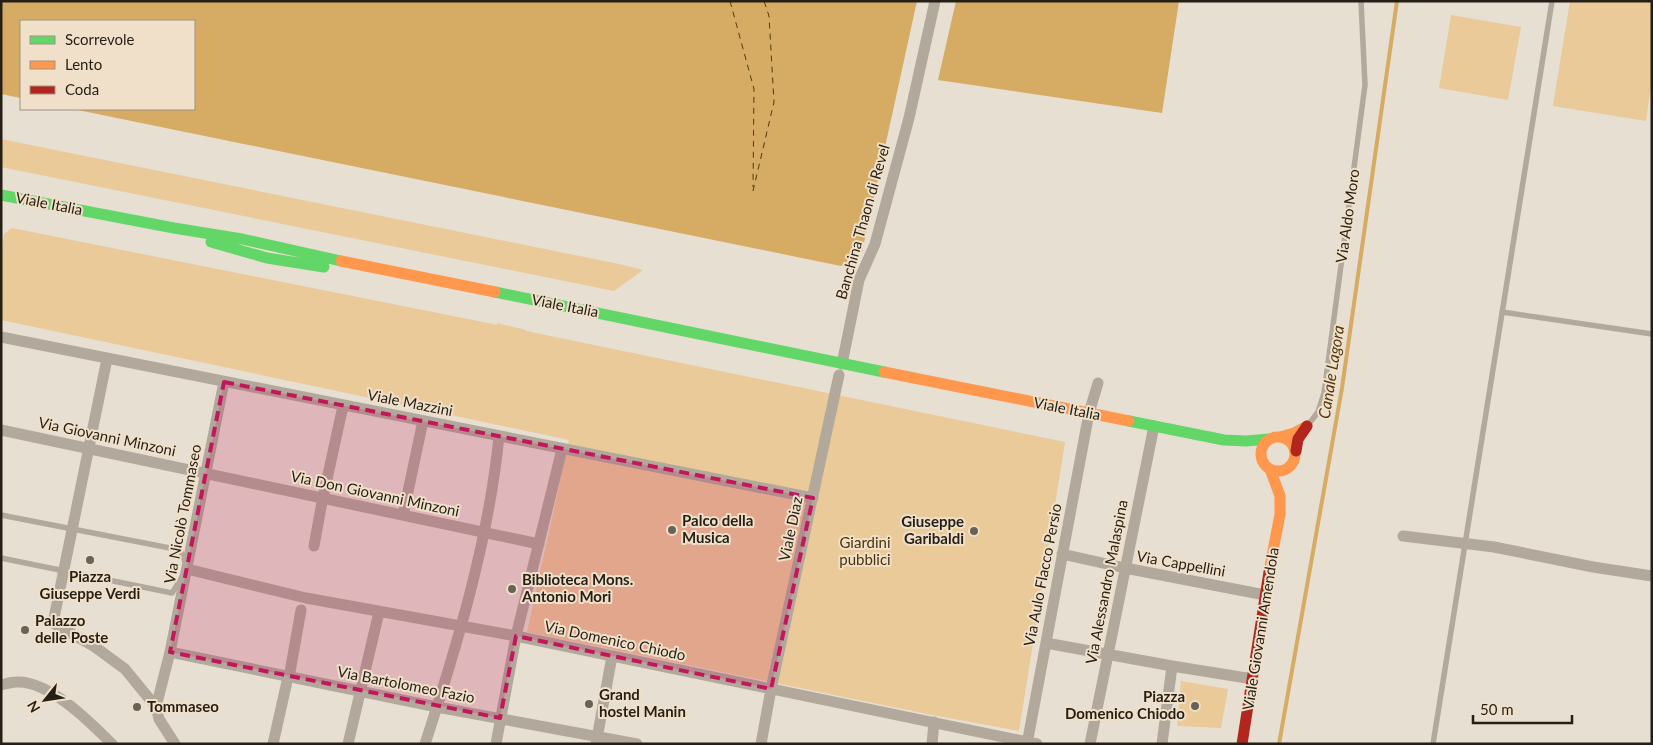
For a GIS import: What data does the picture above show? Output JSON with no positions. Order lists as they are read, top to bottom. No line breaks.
{"streets":{"main road":["Viale Italia","Via Aldo Moro","Viale Giovanni Amendola"],"street":["Banchina Thaon di Revel","Viale Mazzini","Via Giovanni Minzoni","Via Don Giovanni Minzoni","Via Nicolò Tommaseo","Viale Diaz","Via Cappellini","Via Aulo Flacco Persio","Via Alessandro Malaspina","Via Domenico Chiodo","Via Bartolomeo Fazio"]},"crossings":[["Viale Italia","Via Aldo Moro"],["Viale Italia","Banchina Thaon di Revel"],["Viale Italia","Viale Diaz"],["Viale Italia","Via Aulo Flacco Persio"],["Viale Italia","Via Alessandro Malaspina"],["Viale Italia","Viale Giovanni Amendola"],["Via Aldo Moro","Viale Giovanni Amendola"],["Banchina Thaon di Revel","Viale Diaz"],["Viale Mazzini","Via Nicolò Tommaseo"],["Viale Mazzini","Viale Diaz"],["Via Giovanni Minzoni","Via Don Giovanni Minzoni"],["Via Giovanni Minzoni","Via Nicolò Tommaseo"],["Via Don Giovanni Minzoni","Via Nicolò Tommaseo"],["Via Nicolò Tommaseo","Via Domenico Chiodo"],["Via Nicolò Tommaseo","Via Bartolomeo Fazio"],["Viale Diaz","Via Domenico Chiodo"],["Via Cappellini","Via Aulo Flacco Persio"],["Via Cappellini","Via Alessandro Malaspina"],["Via Cappellini","Viale Giovanni Amendola"],["Via Aulo Flacco Persio","Via Domenico Chiodo"]],"water":["Canale Lagora"],"parks":["Giardini pubblici"],"places":["Palco della Musica","Giuseppe Garibaldi","Piazza Giuseppe Verdi","Biblioteca Mons. Antonio Mori","Palazzo delle Poste","Grand hostel Manin","Piazza Domenico Chiodo","Tommaseo"],"legend":["Scorrevole","Lento","Coda"],"scale_bar":"50 m","north":"bottom left"}
